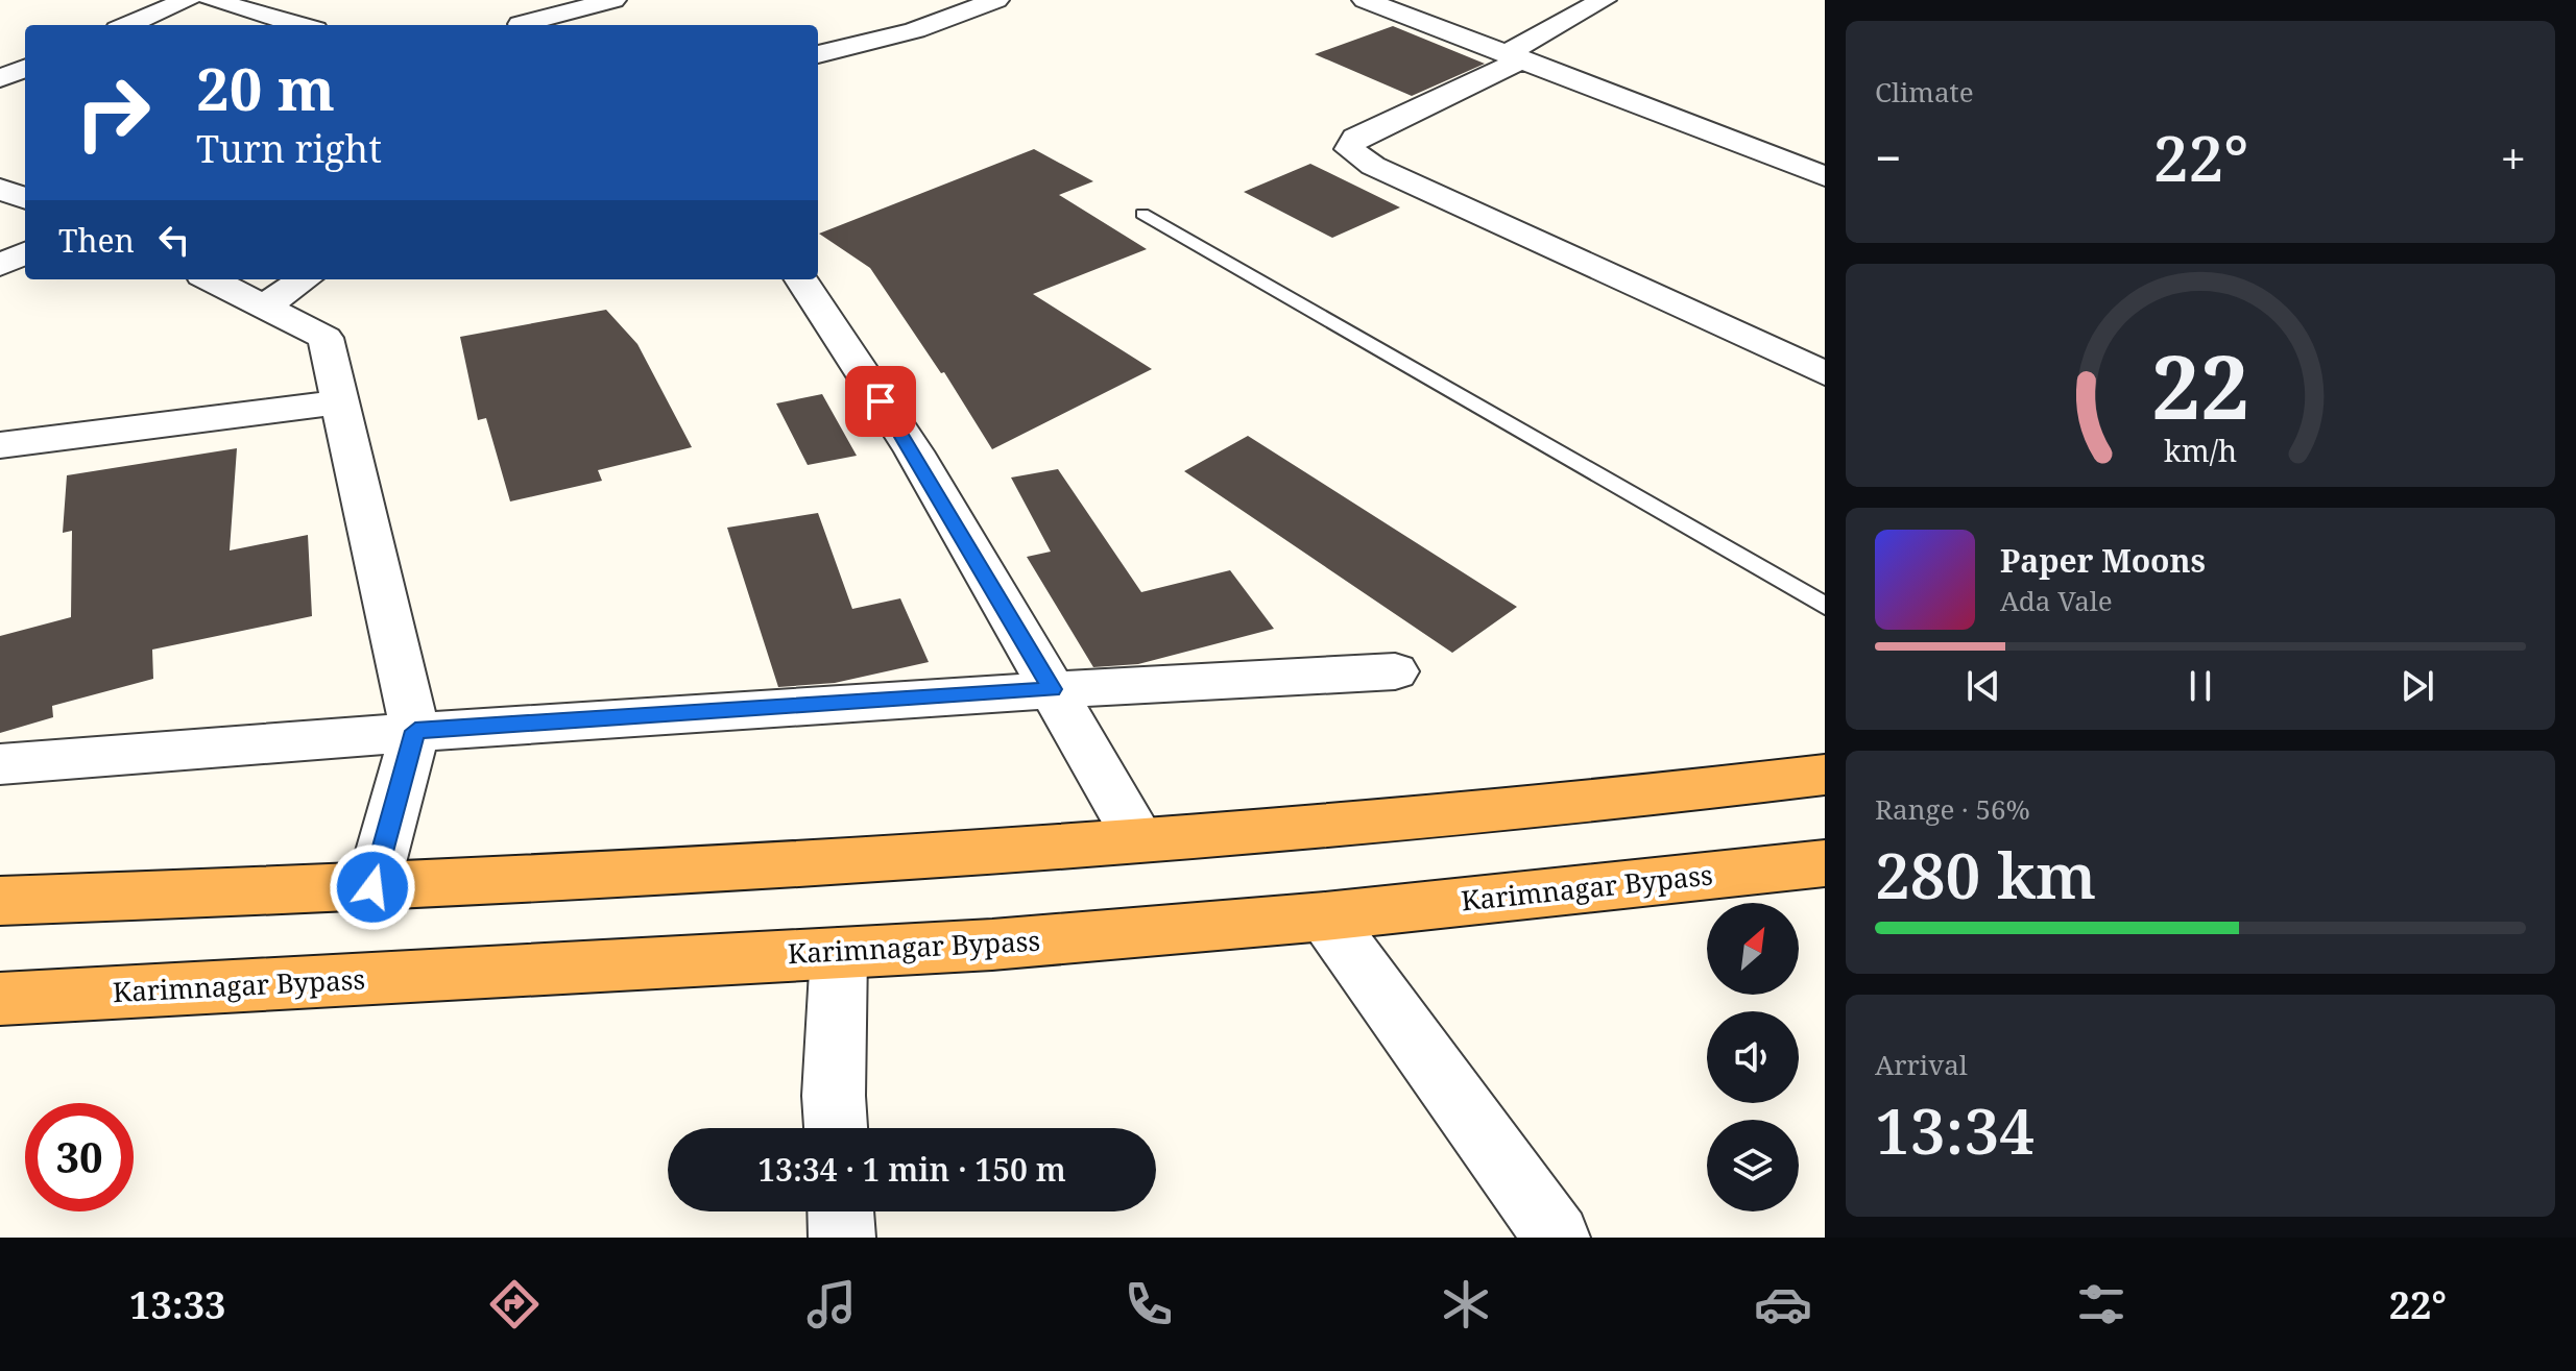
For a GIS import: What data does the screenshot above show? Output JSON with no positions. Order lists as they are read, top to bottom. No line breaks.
{"streets":{"highway":["Karimnagar Bypass"]},"north":"top right","page":{"tile":["Climate",["Range · 56%","280 km"],["Arrival","13:34"]],"turn":["20 m","Turn right"],"heat":["−","22°","+"],"then":"Then","song":["Paper Moons","Ada Vale"],"limit":"30","trip":"13:34 · 1 min · 150 m","tabs":["13:33","22°"],"gauge":["22","km/h"]}}
